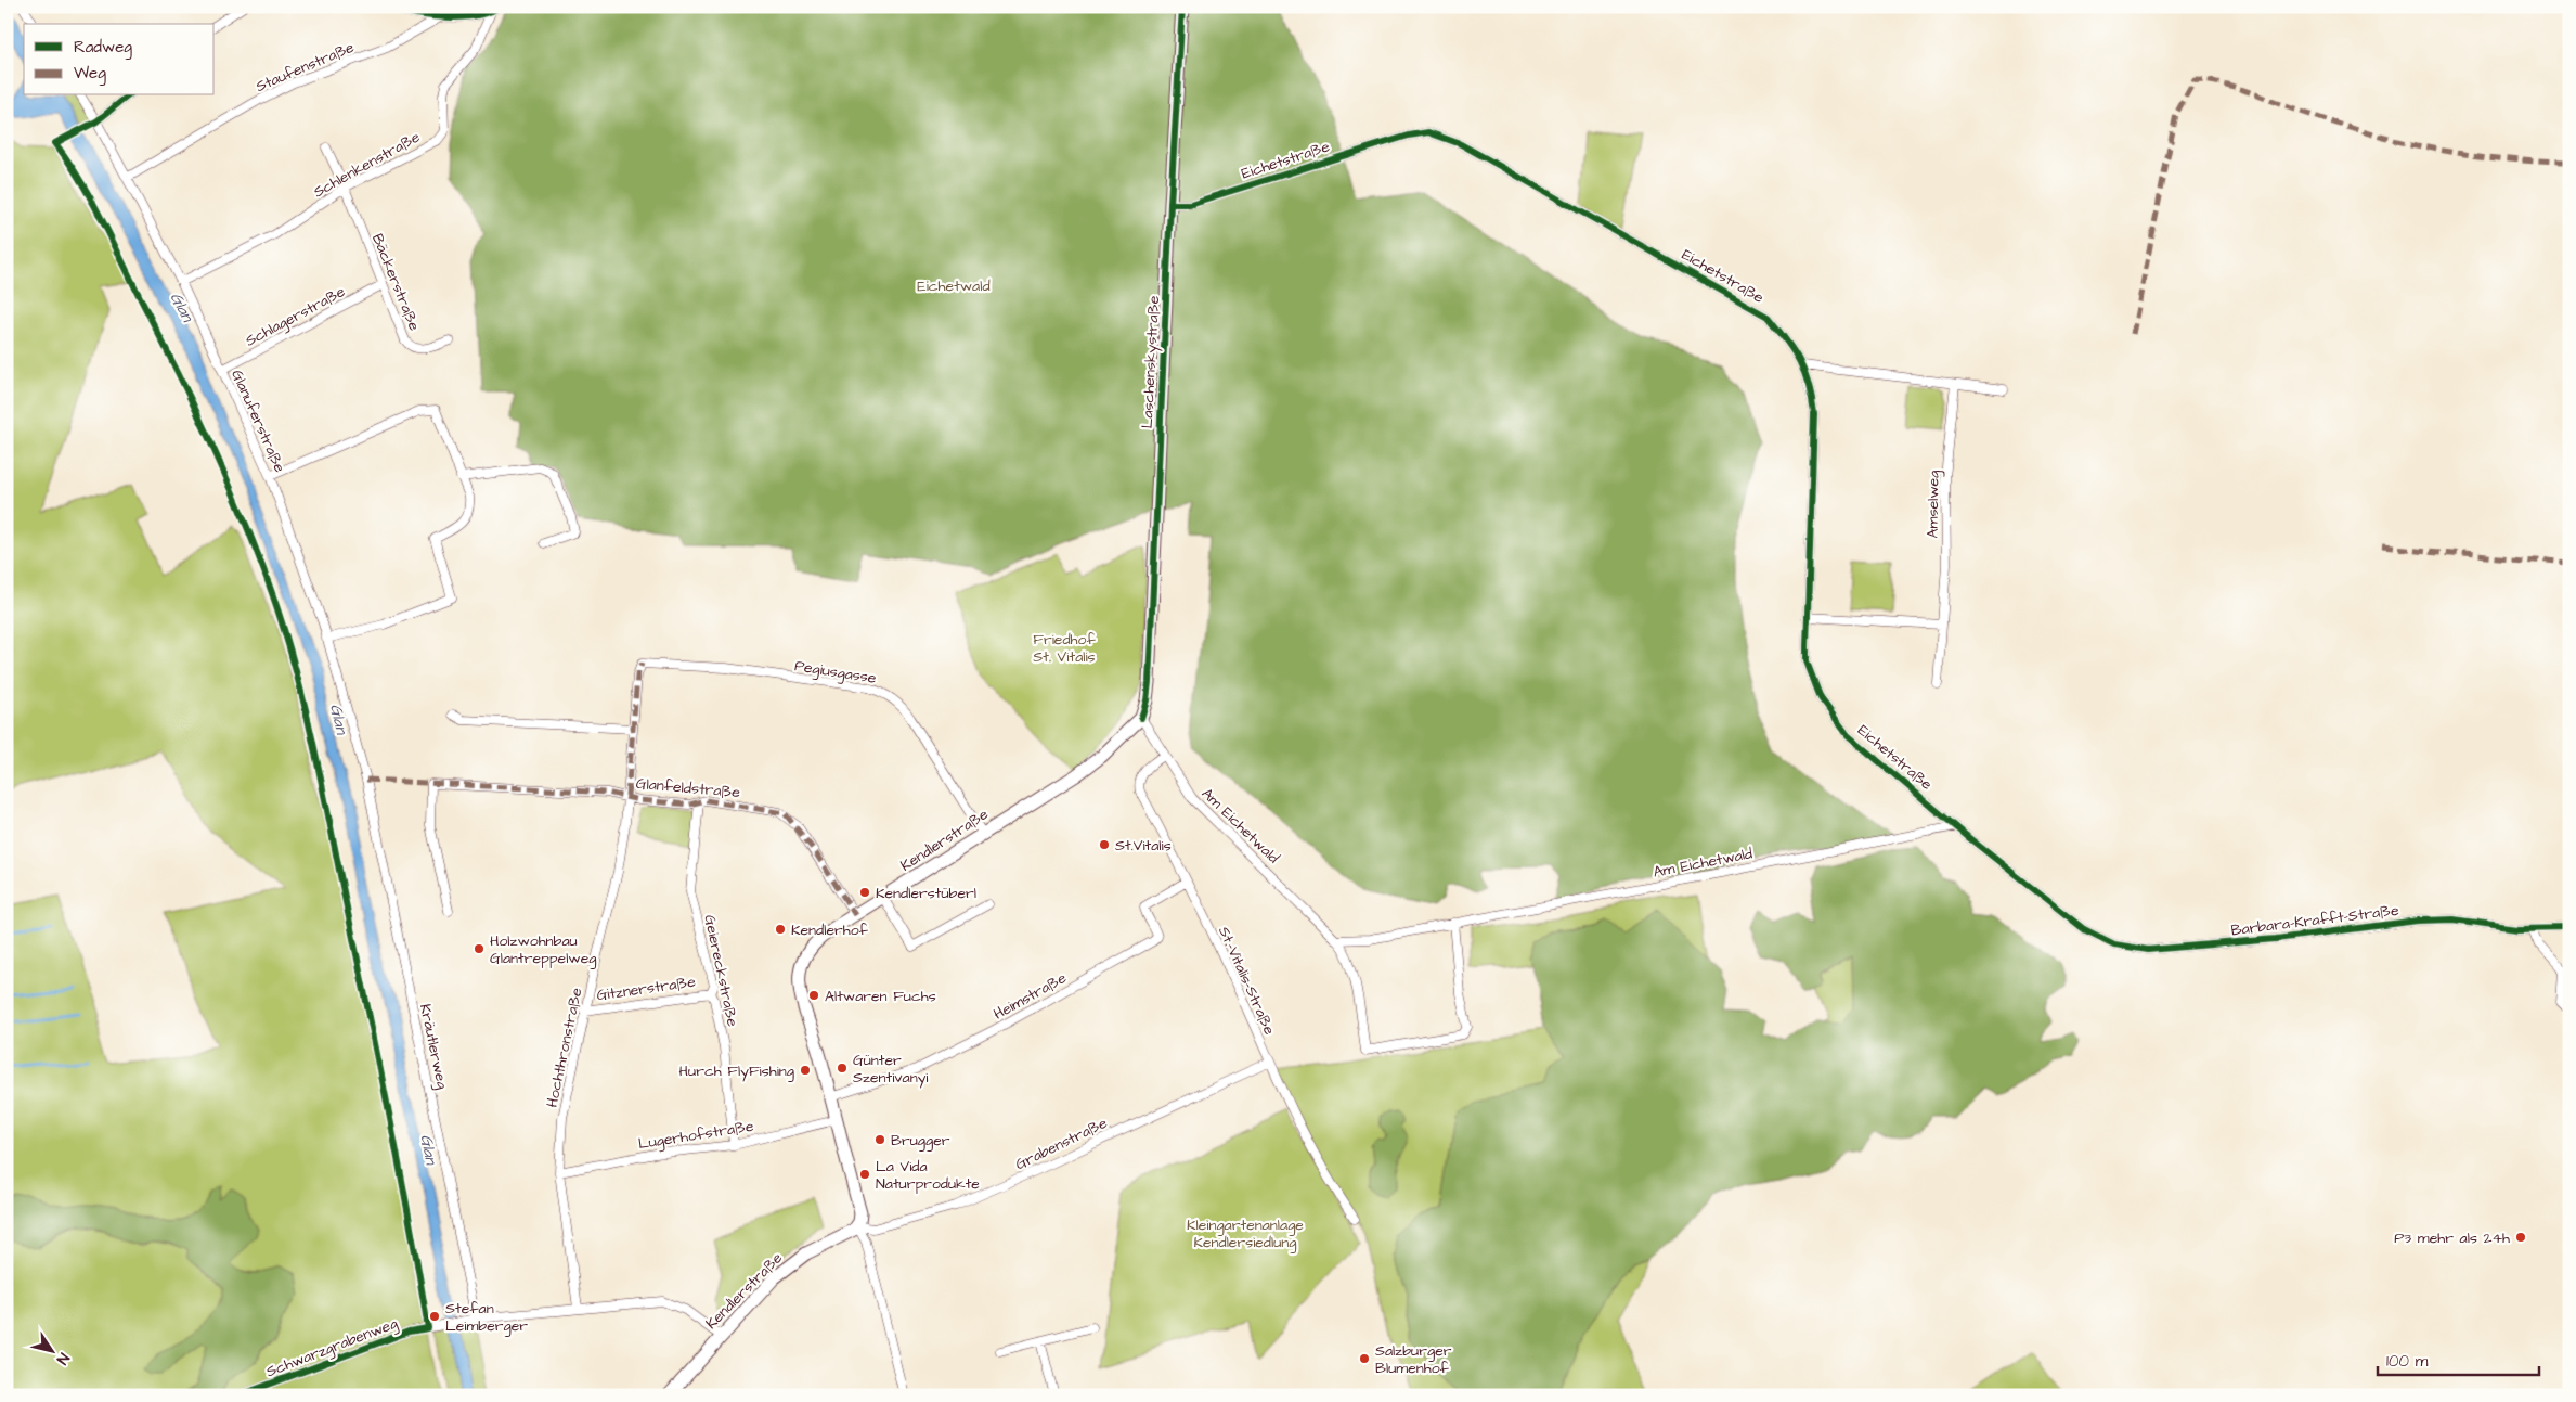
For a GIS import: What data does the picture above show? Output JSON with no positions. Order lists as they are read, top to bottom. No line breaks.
{"streets":{"street":["Staufenstraße","Eichetstraße","Schlenkenstraße","Bäckerstraße","Schlagerstraße","Laschenskystraße","Glanuferstraße","Amselweg","Pegiusgasse","Glanfeldstraße","Am Eichetwald","Kendlerstraße","Barbara-Krafft-Straße","Geiereckstraße","St.-Vitalis-Straße","Gitznerstraße","Heimstraße","Kräutlerweg","Hochthronstraße","Lugerhofstraße","Grabenstraße","Schwarzgrabenweg"]},"crossings":[["Staufenstraße","Glanuferstraße"],["Eichetstraße","Laschenskystraße"],["Eichetstraße","Am Eichetwald"],["Eichetstraße","Barbara-Krafft-Straße"],["Schlenkenstraße","Bäckerstraße"],["Schlenkenstraße","Glanuferstraße"],["Bäckerstraße","Schlagerstraße"],["Schlagerstraße","Glanuferstraße"],["Laschenskystraße","Am Eichetwald"],["Laschenskystraße","Kendlerstraße"],["Glanuferstraße","Kräutlerweg"],["Pegiusgasse","Glanfeldstraße"],["Pegiusgasse","Kendlerstraße"],["Glanfeldstraße","Kendlerstraße"],["Glanfeldstraße","Geiereckstraße"],["Glanfeldstraße","Hochthronstraße"],["Am Eichetwald","Kendlerstraße"],["Am Eichetwald","St.-Vitalis-Straße"],["Kendlerstraße","Heimstraße"],["Kendlerstraße","Lugerhofstraße"],["Kendlerstraße","Grabenstraße"],["Geiereckstraße","Gitznerstraße"],["Geiereckstraße","Lugerhofstraße"],["St.-Vitalis-Straße","Heimstraße"],["St.-Vitalis-Straße","Grabenstraße"],["Gitznerstraße","Hochthronstraße"],["Kräutlerweg","Schwarzgrabenweg"],["Hochthronstraße","Lugerhofstraße"]],"water":["Glan"],"parks":["Eichetwald","Friedhof St. Vitalis","Kleingartenanlage Kendlersiedlung"],"places":["St.Vitalis","Kendlerstüberl","Kendlerhof","Holzwohnbau Glantreppelweg","Altwaren Fuchs","Günter Szentivanyi","Hurch FlyFishing","Brugger","La Vida Naturprodukte","P3 mehr als 24h","Stefan Leimberger","Salzburger Blumenhof"],"legend":["Radweg","Weg"],"scale_bar":"100 m","north":"bottom right"}
